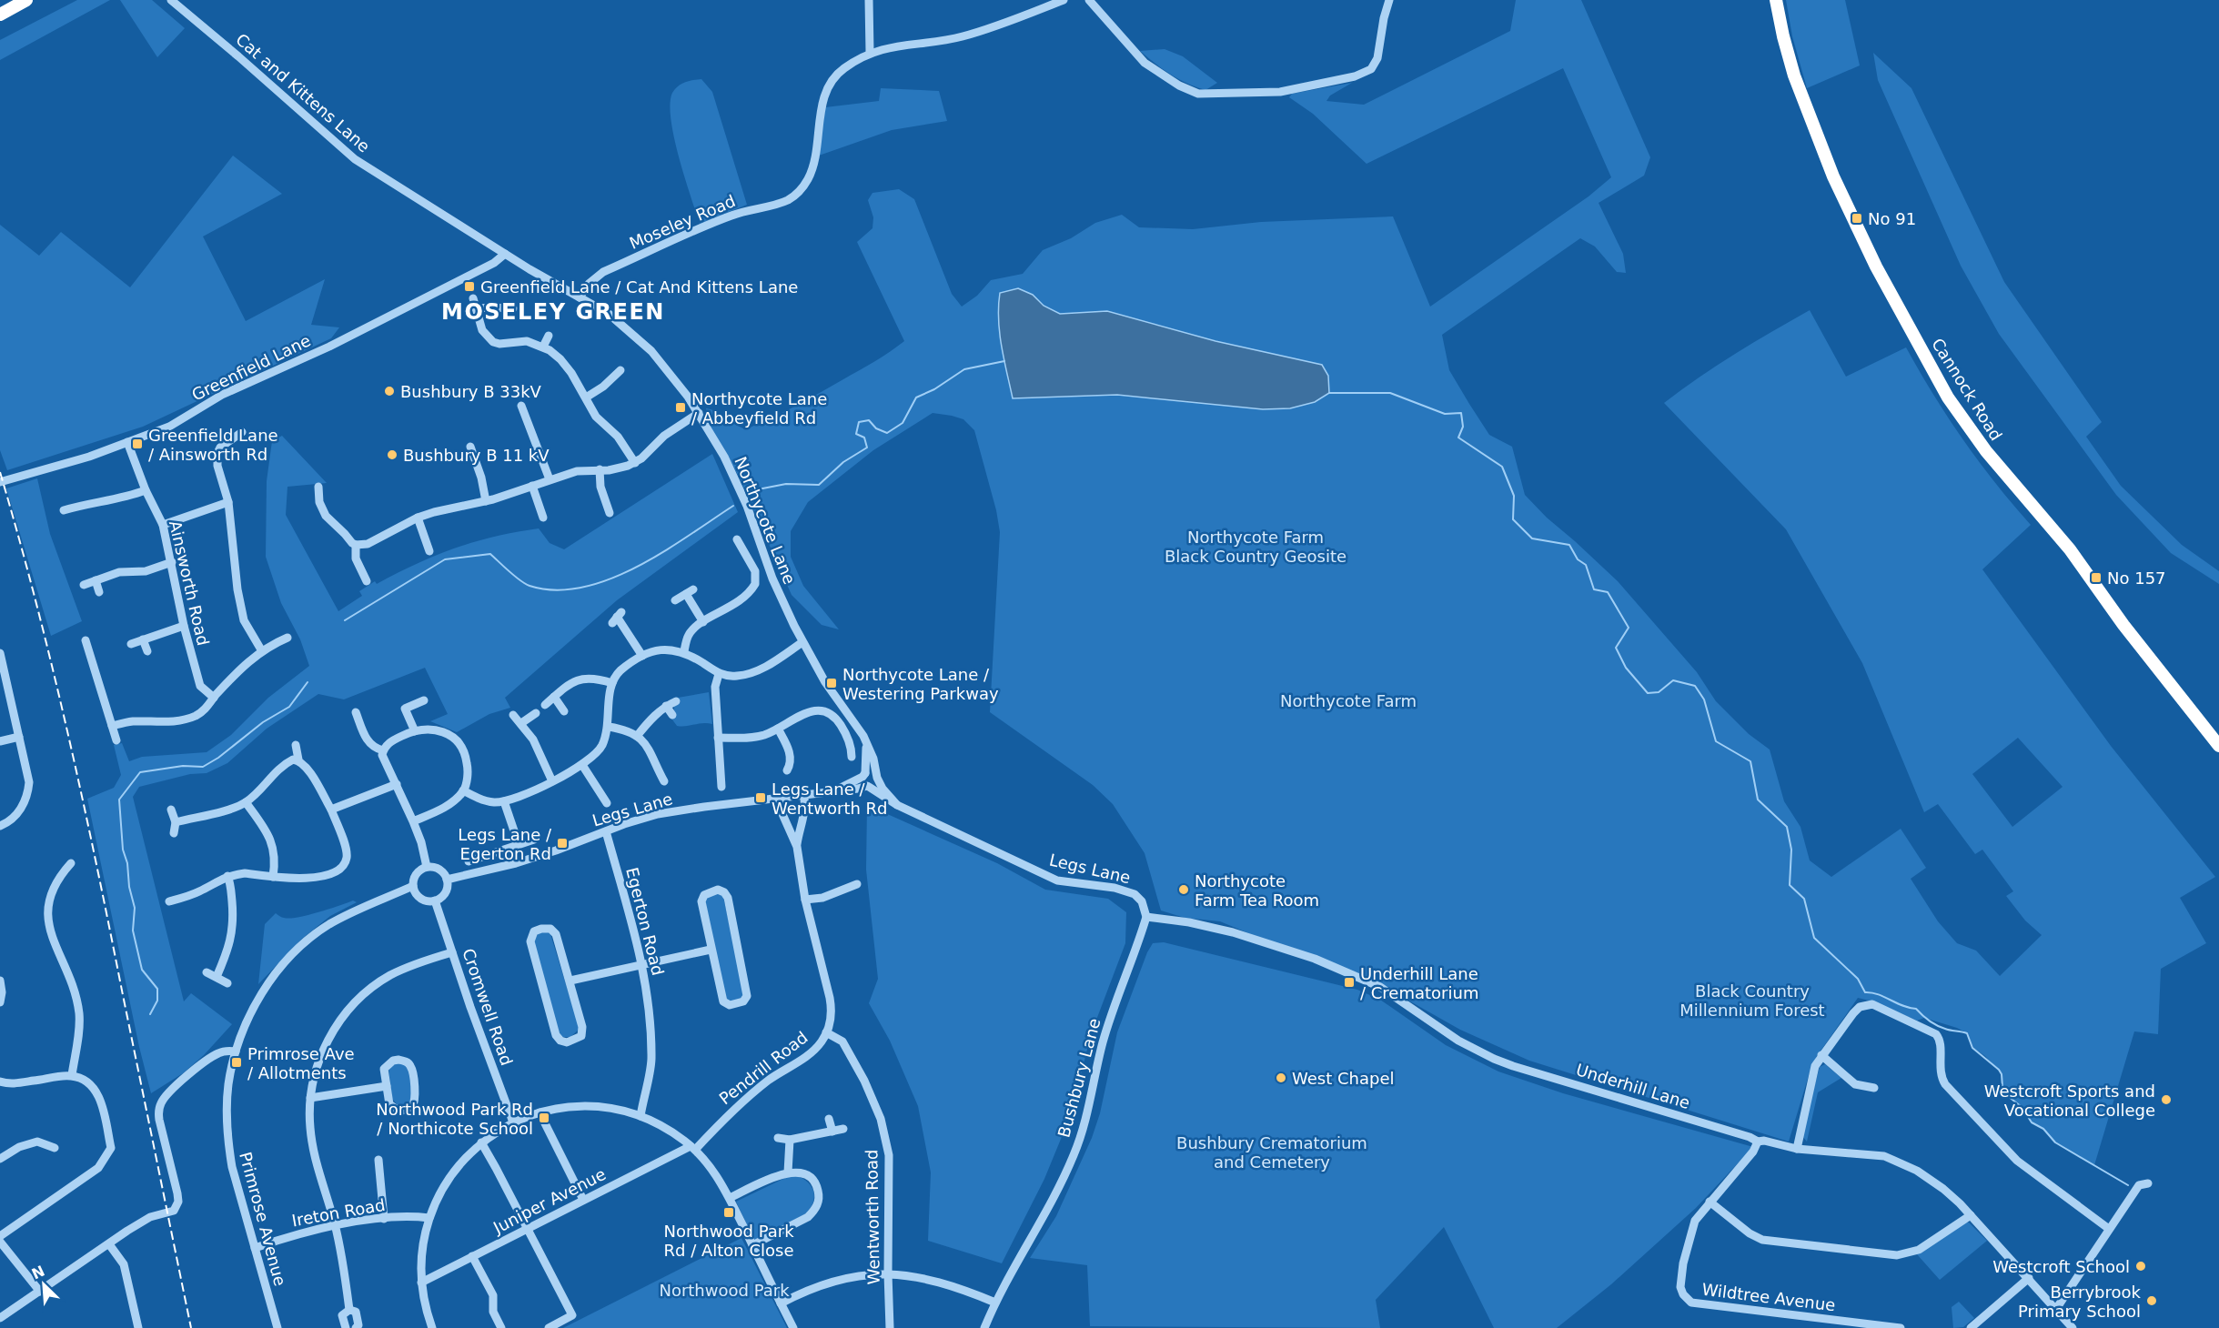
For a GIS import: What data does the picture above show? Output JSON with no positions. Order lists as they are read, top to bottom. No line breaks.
{"streets":{"highway":["Cannock Road"],"street":["Cat and Kittens Lane","Moseley Road","Greenfield Lane","Northycote Lane","Ainsworth Road","Legs Lane","Egerton Road","Cromwell Road","Pendrill Road","Bushbury Lane","Underhill Lane","Juniper Avenue","Ireton Road","Wentworth Road","Primrose Avenue","Wildtree Avenue"]},"crossings":[["Cat and Kittens Lane","Greenfield Lane"],["Cat and Kittens Lane","Northycote Lane"],["Moseley Road","Northycote Lane"],["Greenfield Lane","Northycote Lane"],["Greenfield Lane","Ainsworth Road"],["Northycote Lane","Legs Lane"],["Legs Lane","Egerton Road"],["Legs Lane","Cromwell Road"],["Legs Lane","Bushbury Lane"],["Legs Lane","Underhill Lane"],["Legs Lane","Primrose Avenue"],["Cromwell Road","Primrose Avenue"],["Pendrill Road","Juniper Avenue"],["Pendrill Road","Wentworth Road"],["Bushbury Lane","Underhill Lane"],["Underhill Lane","Wildtree Avenue"],["Ireton Road","Primrose Avenue"]],"districts":["MOSELEY GREEN"],"parks":["Northycote Farm Black Country Geosite","Northycote Farm","Black Country Millennium Forest","Bushbury Crematorium and Cemetery","Northwood Park"],"places":{"transit":["No 91","Greenfield Lane / Cat And Kittens Lane","Northycote Lane / Abbeyfield Rd","Greenfield Lane / Ainsworth Rd","No 157","Northycote Lane / Westering Parkway","Legs Lane / Wentworth Rd","Legs Lane / Egerton Rd","Underhill Lane / Crematorium","Primrose Ave / Allotments","Northwood Park Rd / Northicote School","Northwood Park Rd / Alton Close"],"other":["Bushbury B 33kV","Bushbury B 11 kV","Northycote Farm Tea Room","West Chapel","Westcroft Sports and Vocational College","Westcroft School","Berrybrook Primary School"]},"north":"top left"}
